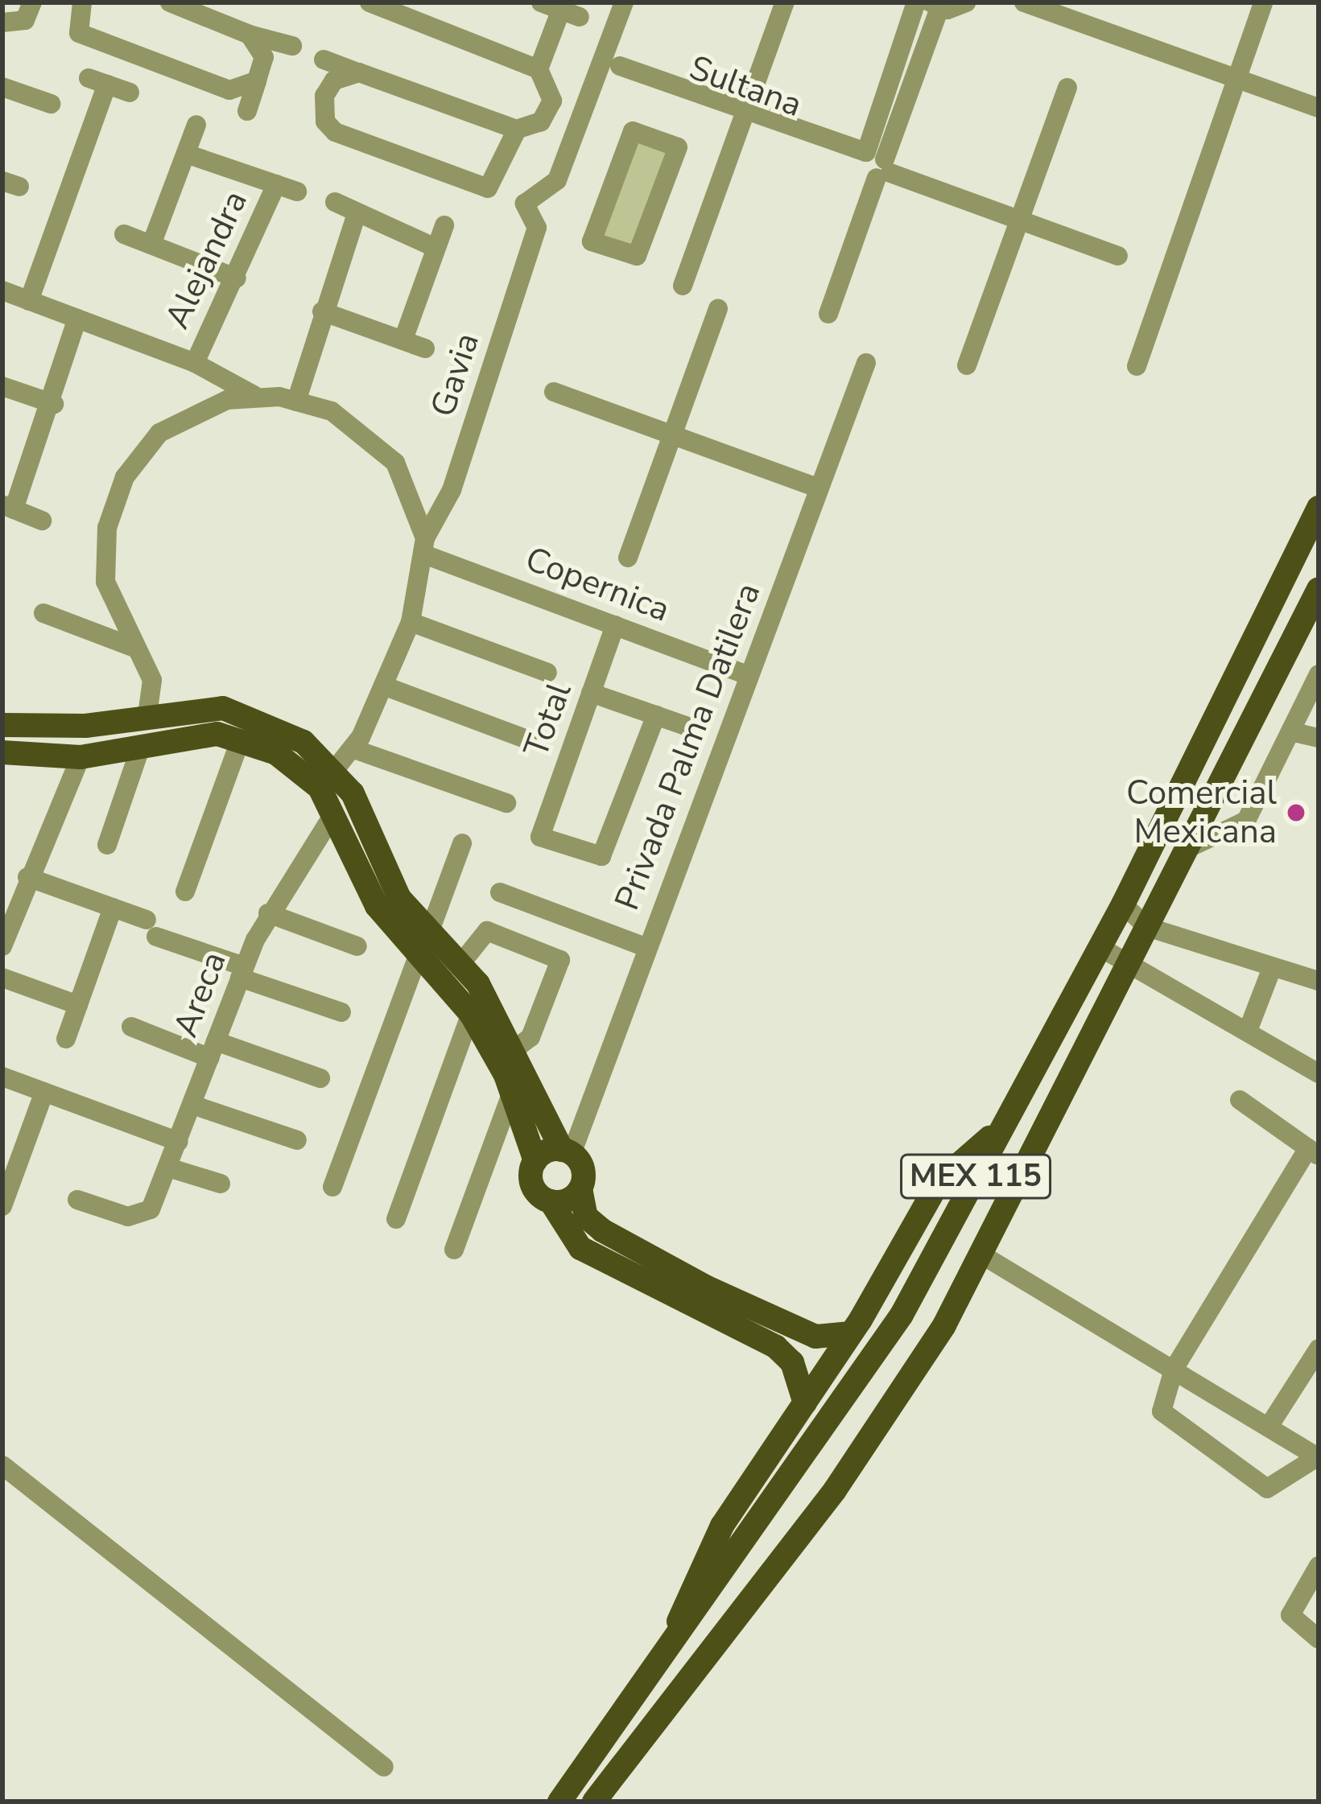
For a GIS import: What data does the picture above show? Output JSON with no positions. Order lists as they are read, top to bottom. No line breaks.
{"streets":{"main road":["MEX 115"],"street":["Sultana","Alejandra","Gavia","Copernica","Total","Privada Palma Datilera","Areca"]},"crossings":[["Gavia","Copernica"],["Copernica","Total"],["Copernica","Privada Palma Datilera"]],"places":["Comercial Mexicana"]}
